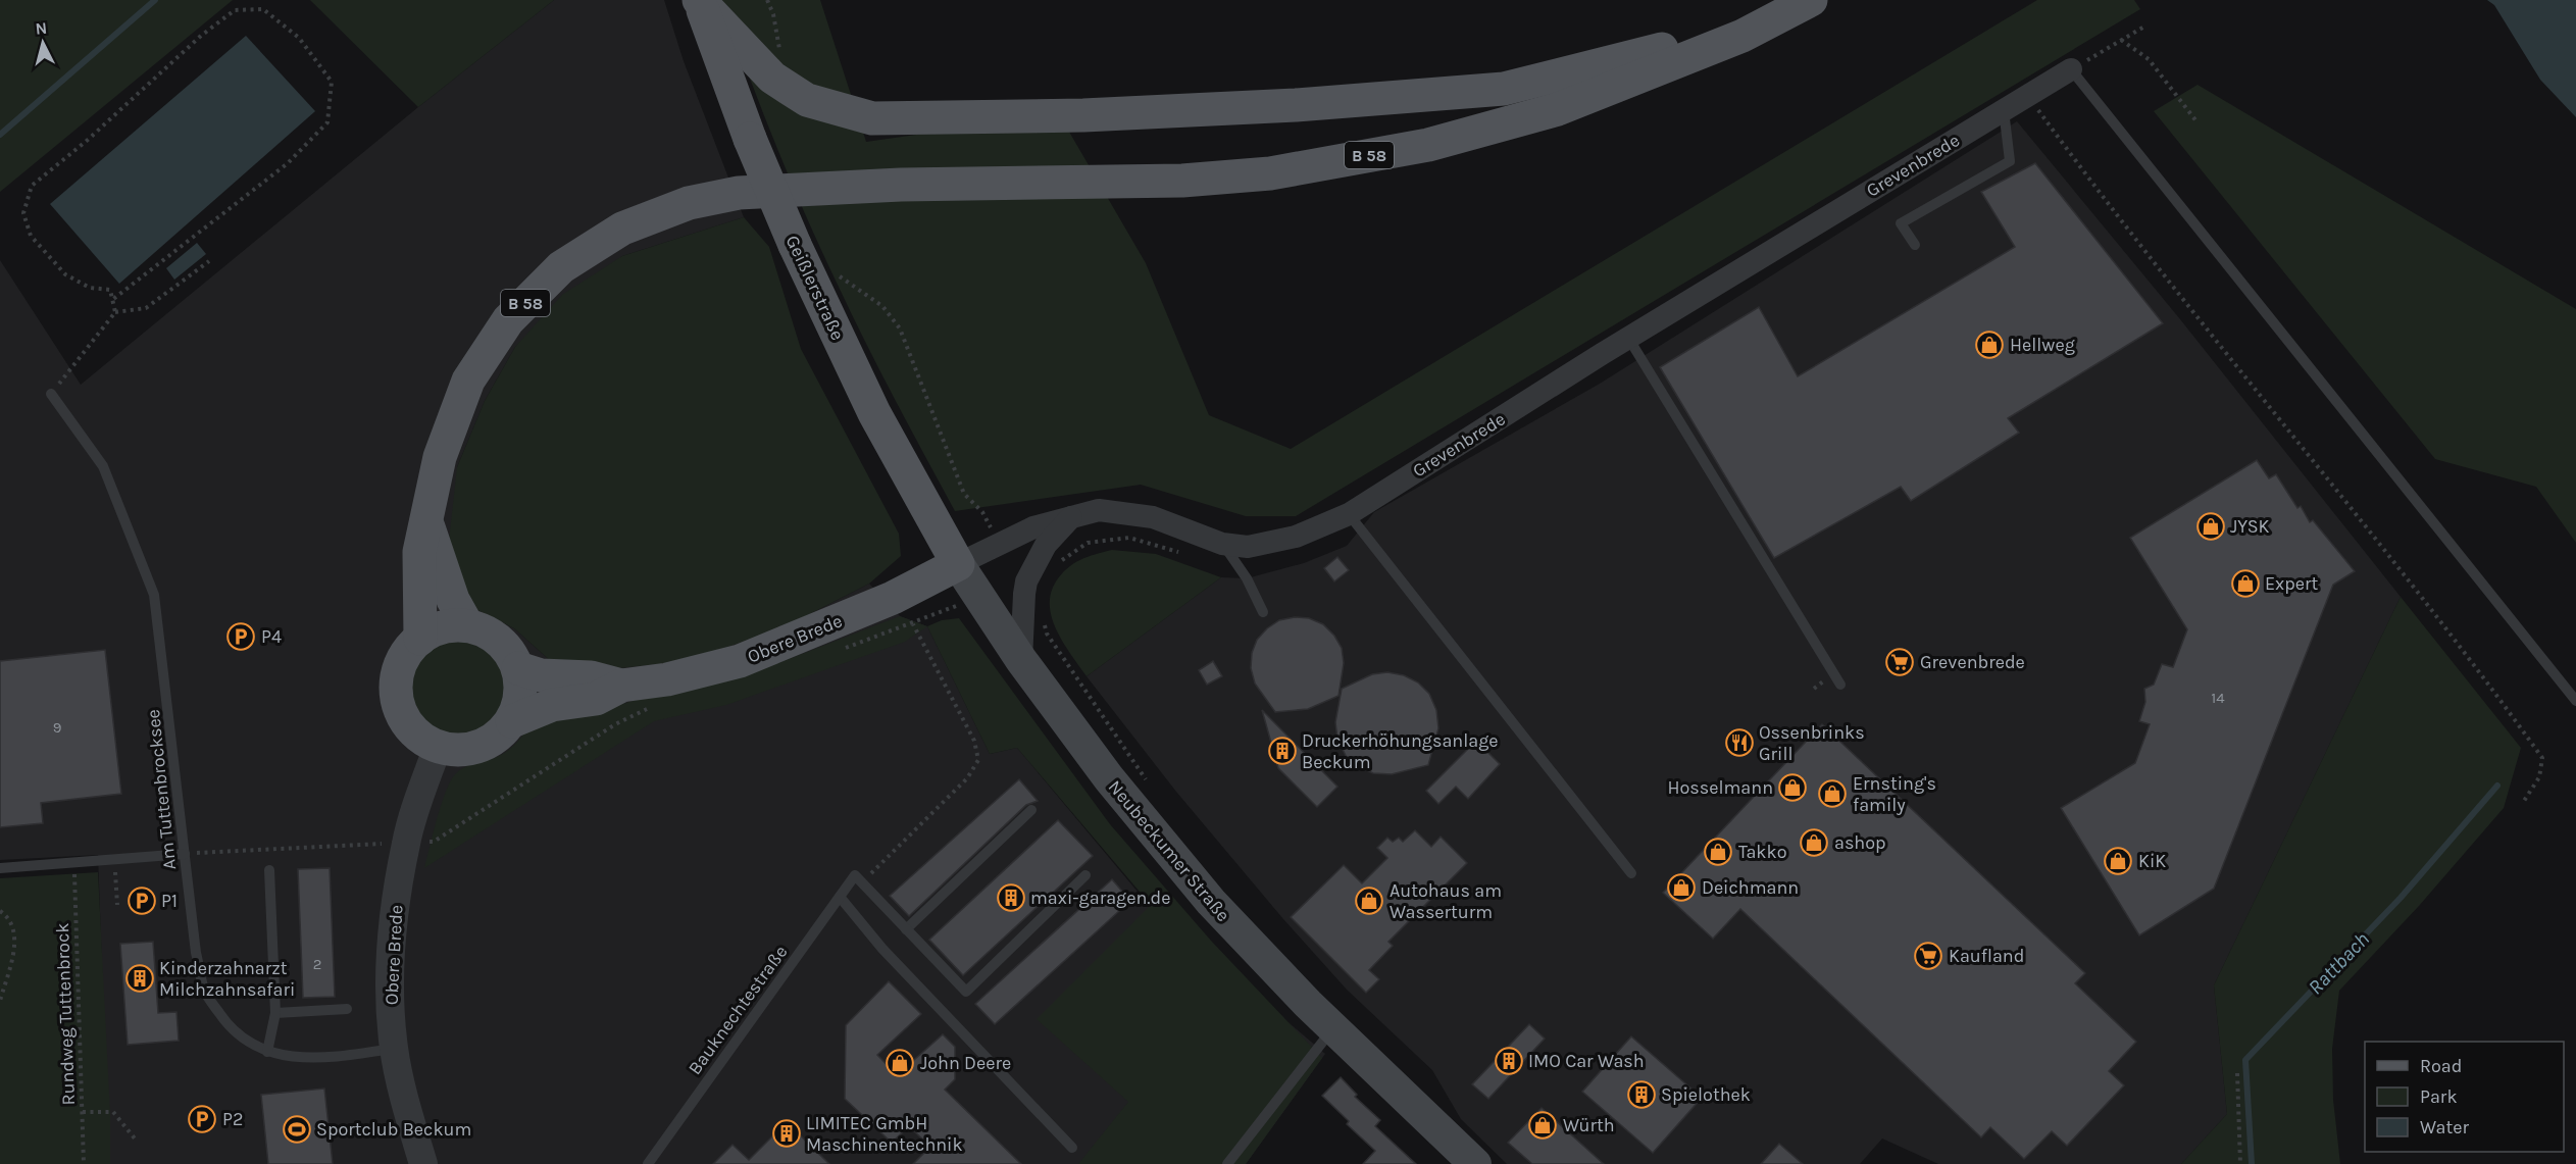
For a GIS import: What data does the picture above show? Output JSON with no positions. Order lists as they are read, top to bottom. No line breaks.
{"streets":{"main road":["B 58","Geißlerstraße","Obere Brede","Neubeckumer Straße"],"street":["Grevenbrede"],"lane":["Am Tuttenbrocksee","Bauknechtestraße"],"path":["Rundweg Tuttenbrock"]},"crossings":[["B 58","Obere Brede"],["Grevenbrede","Geißlerstraße"],["Grevenbrede","Obere Brede"],["Grevenbrede","Neubeckumer Straße"],["Geißlerstraße","Obere Brede"],["Geißlerstraße","Neubeckumer Straße"],["Obere Brede","Am Tuttenbrocksee"],["Obere Brede","Neubeckumer Straße"]],"water":["Rattbach"],"places":{"shop":["Hellweg","JYSK","Expert","Hosselmann","Ernsting's family","ashop","Takko","KiK","Deichmann","Autohaus am Wasserturm","John Deere","Würth"],"parking":["P4","P1","P2"],"supermarket":["Grevenbrede","Kaufland"],"restaurant":["Ossenbrinks Grill"],"building":["Druckerhöhungsanlage Beckum","maxi-garagen.de","Kinderzahnarzt Milchzahnsafari","IMO Car Wash","Spielothek","LIMITEC GmbH Maschinentechnik"],"sports":["Sportclub Beckum"]},"house_numbers":["14","9","2"],"legend":["Road","Park","Water"],"north":"top"}
